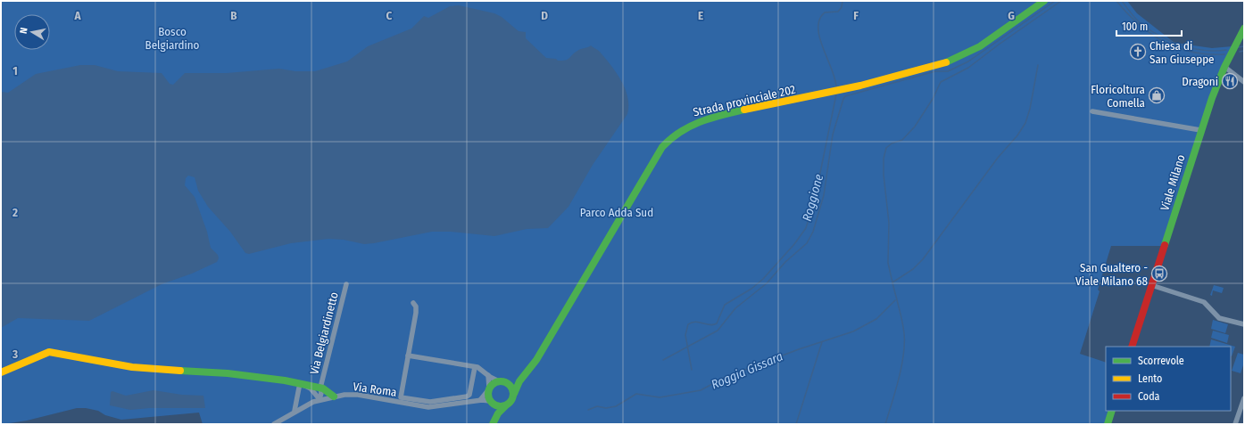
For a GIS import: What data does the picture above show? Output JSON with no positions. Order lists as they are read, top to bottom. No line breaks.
{"streets":{"street":["Strada provinciale 202","Viale Milano","Via Belgiardinetto","Via Roma"]},"crossings":[["Strada provinciale 202","Via Roma"]],"water":["Roggione","Roggia Gissara"],"parks":["Bosco Belgiardino","Parco Adda Sud"],"places":{"church":["Chiesa di San Giuseppe"],"restaurant":["Dragoni"],"shop":["Floricoltura Comella"],"bus stop":["San Gualtero - Viale Milano 68"]},"legend":["Scorrevole","Lento","Coda"],"scale_bar":"100 m","north":"left","grid":{"columns":["A","B","C","D","E","F","G"],"rows":["1","2","3"]}}
